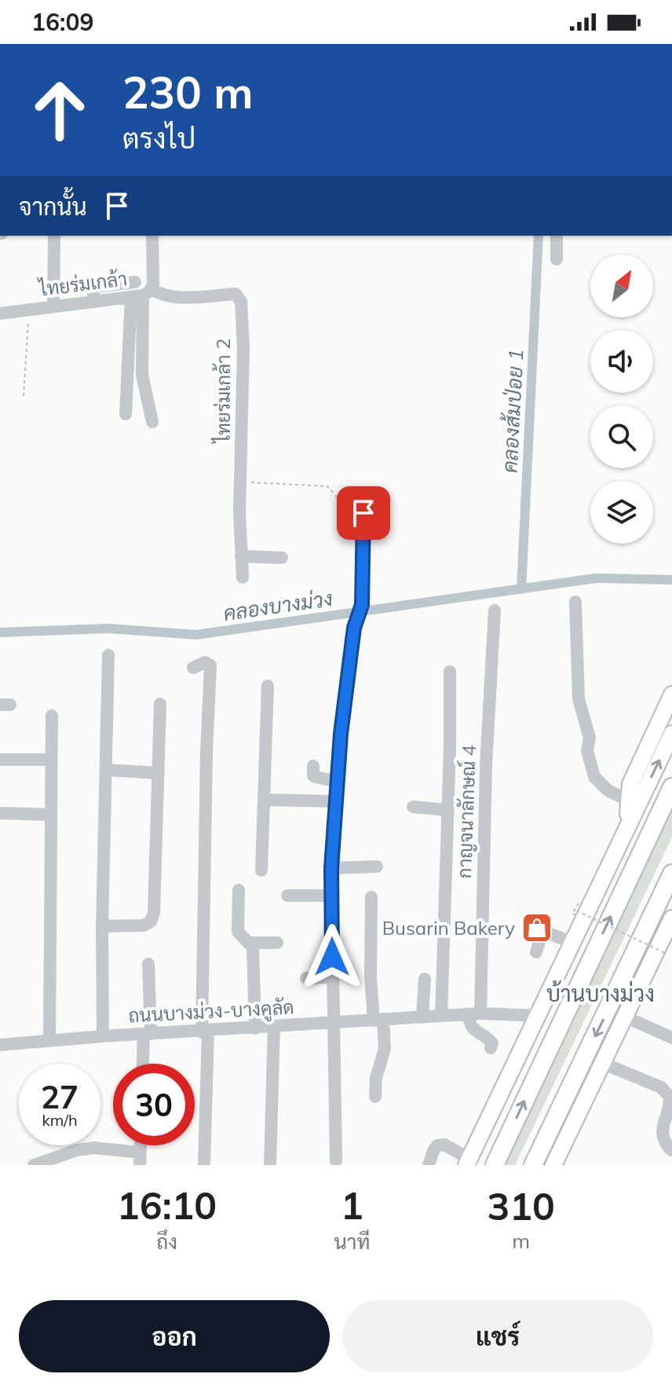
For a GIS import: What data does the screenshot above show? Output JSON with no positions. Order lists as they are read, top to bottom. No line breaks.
{"streets":{"street":["ไทยร่มเกล้า","ไทยร่มเกล้า 2","กาญจนาลักษณ์ 4","ถนนบางม่วง-บางคูลัด"]},"crossings":[["ไทยร่มเกล้า","ไทยร่มเกล้า 2"],["กาญจนาลักษณ์ 4","ถนนบางม่วง-บางคูลัด"]],"districts":["บ้านบางม่วง"],"water":["คลองส้มป่อย 1","คลองบางม่วง"],"places":{"shop":["Busarin Bakery"]},"north":"top right","page":{"status":"16:09","turn":["230 m","ตรงไป"],"then":"จากนั้น","speed":"27 km/h","limit":"30","eta":["16:10","ถึง","1","นาที","310","m"],"buttons":["ออก","แชร์"]}}
